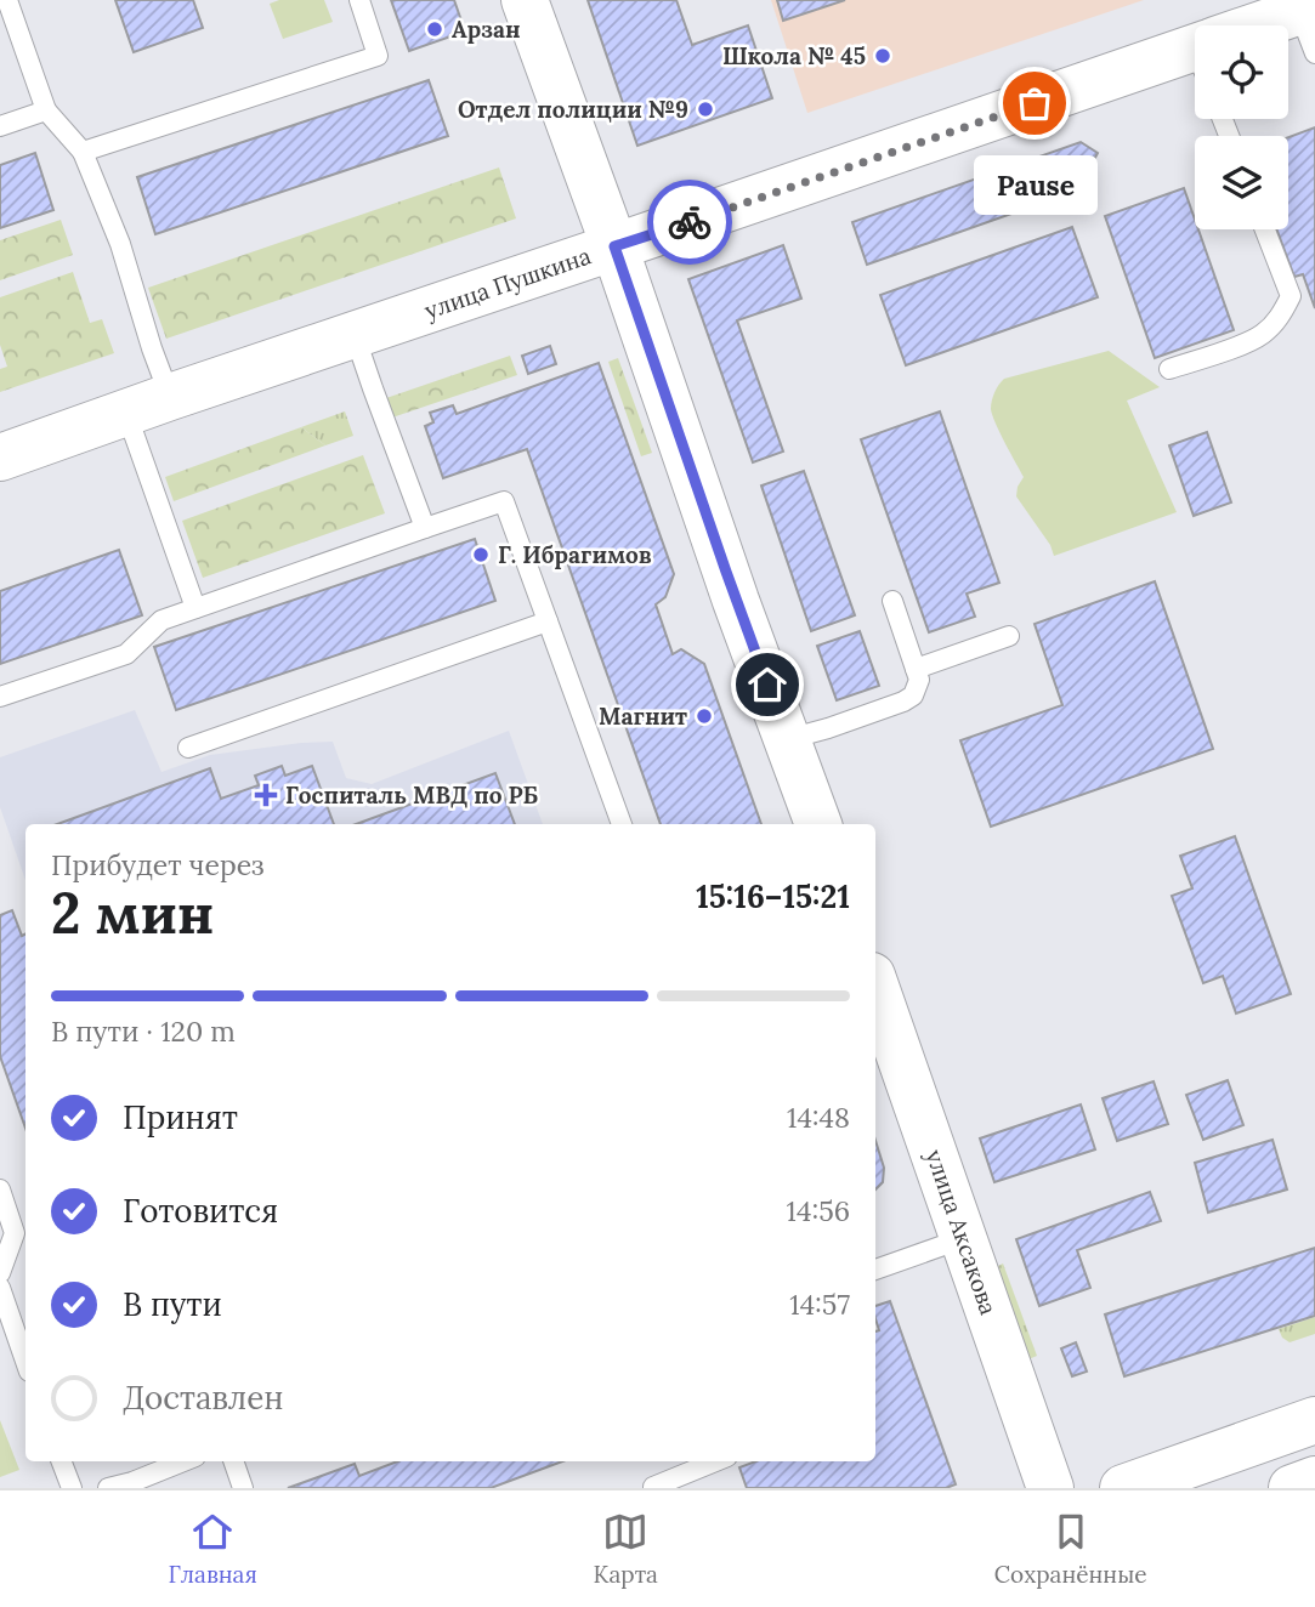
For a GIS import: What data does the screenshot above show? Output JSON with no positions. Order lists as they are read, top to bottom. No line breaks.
{"streets":{"main road":["улица Пушкина","улица Аксакова"]},"places":{"other":["Арзан","Школа № 45","Pause","Отдел полиции №9","Г. Ибрагимов","Магнит"],"health":["Госпиталь МВД по РБ"]},"page":{"bubble":"Pause","heading":["2 мин","Прибудет через","15:16–15:21"],"bar":"В пути · 120 m","list":[["Принят","14:48"],["Готовится","14:56"],["В пути","14:57"],"Доставлен"],"tabs":["Главная","Карта","Сохранённые"]}}
